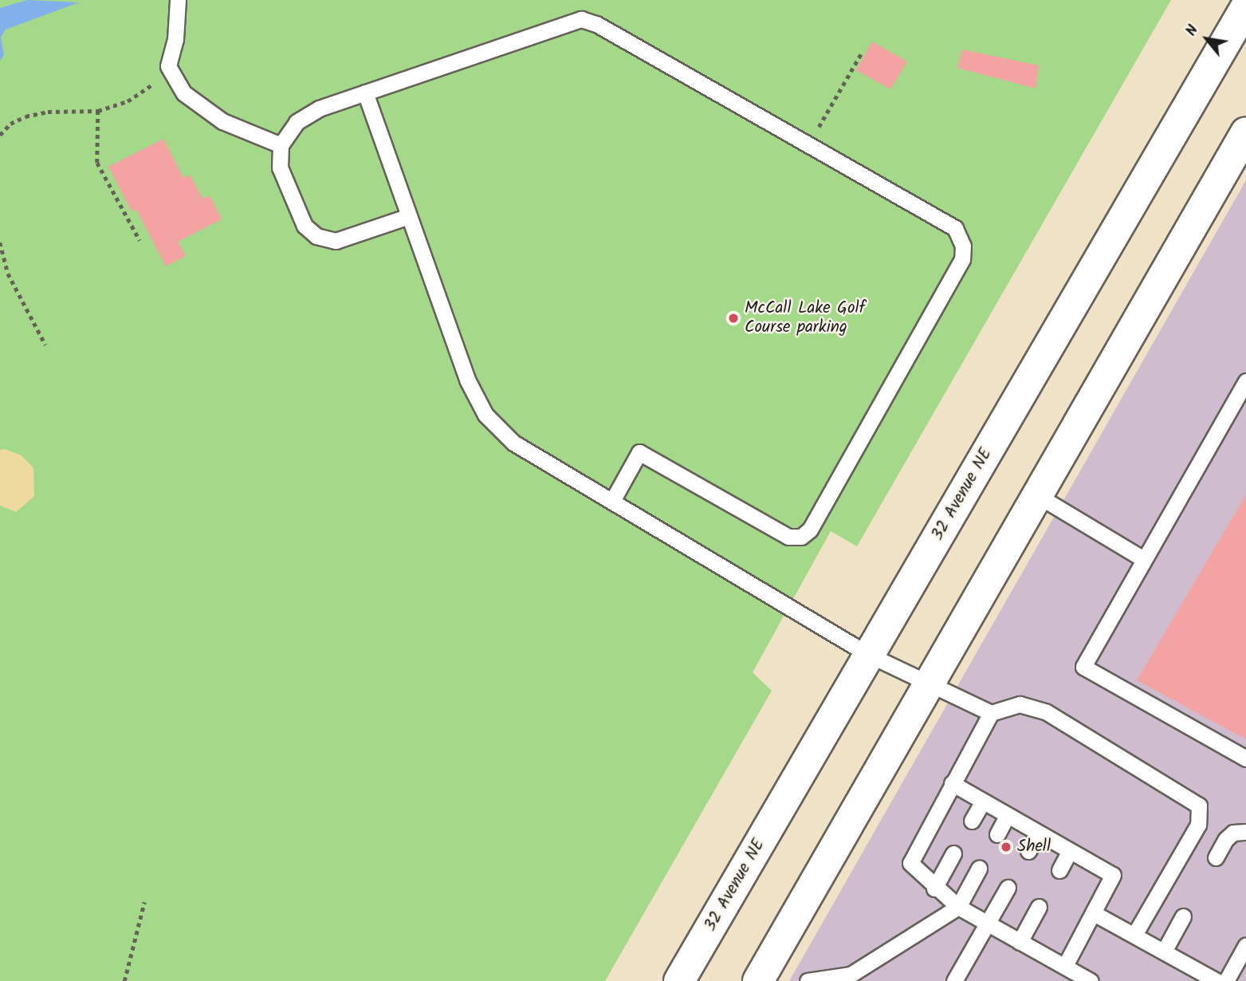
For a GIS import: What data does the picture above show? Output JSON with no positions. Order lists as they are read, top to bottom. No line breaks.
{"streets":{"main road":["32 Avenue NE"]},"places":["McCall Lake Golf Course parking","Shell"],"north":"top left"}
